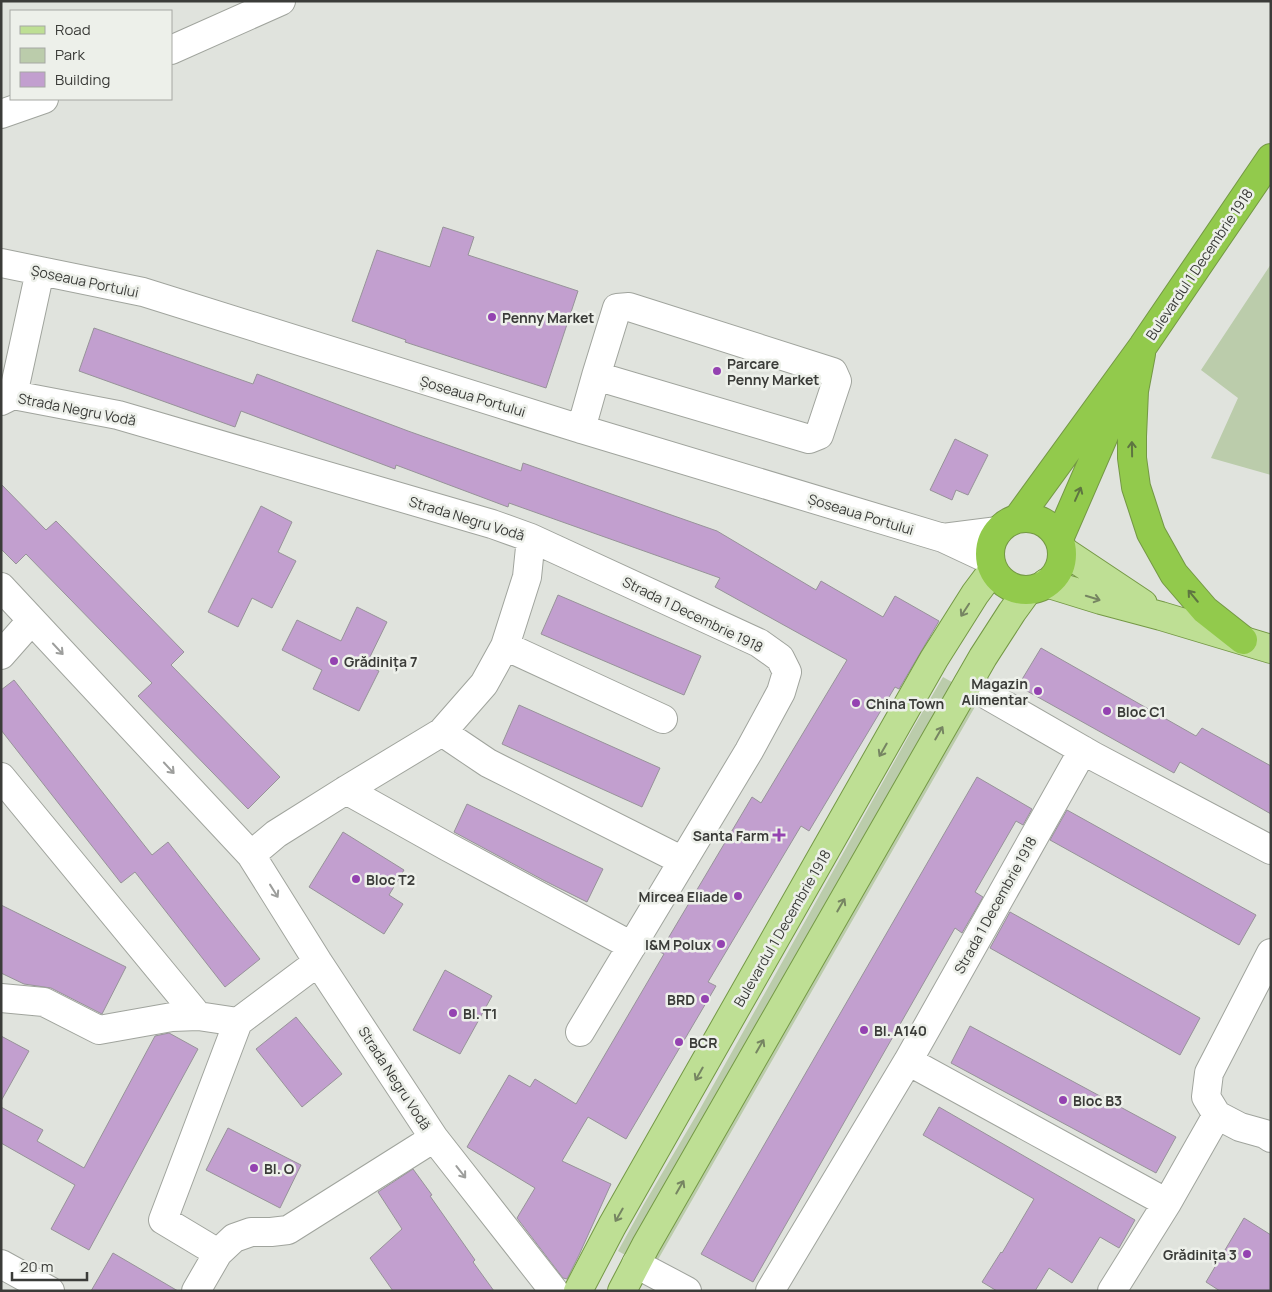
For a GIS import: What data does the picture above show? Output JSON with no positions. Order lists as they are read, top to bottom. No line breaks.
{"streets":{"highway":["Bulevardul 1 Decembrie 1918"],"street":["Șoseaua Portului","Strada Negru Vodă","Strada 1 Decembrie 1918"]},"crossings":[["Bulevardul 1 Decembrie 1918","Șoseaua Portului"],["Strada Negru Vodă","Strada 1 Decembrie 1918"]],"places":{"other":["Penny Market","Parcare Penny Market","Grădinița 7","Magazin Alimentar","China Town","Bloc C1","Bloc T2","Mircea Eliade","I&M Polux","BRD","Bl. T1","Bl. A140","BCR","Bloc B3","Bl. O","Grădinița 3"],"health":["Santa Farm"]},"legend":["Road","Park","Building"],"scale_bar":"20 m"}
